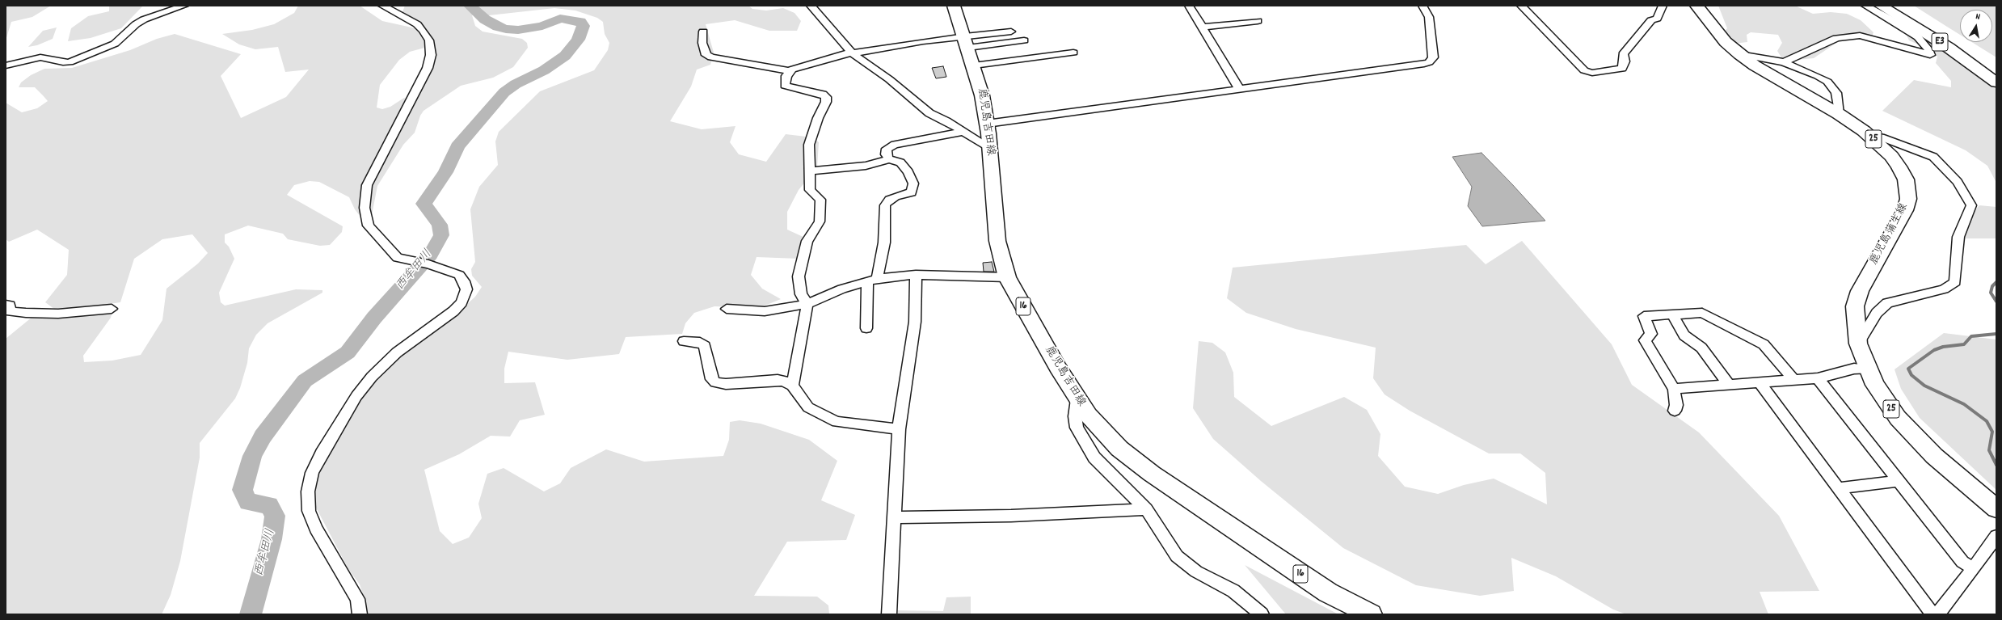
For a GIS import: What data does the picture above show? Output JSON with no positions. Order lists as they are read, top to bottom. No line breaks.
{"streets":{"main road":["E3","鹿児島吉田線","25","鹿児島蒲生線","16"]},"water":["西牟田川"],"north":"top"}
